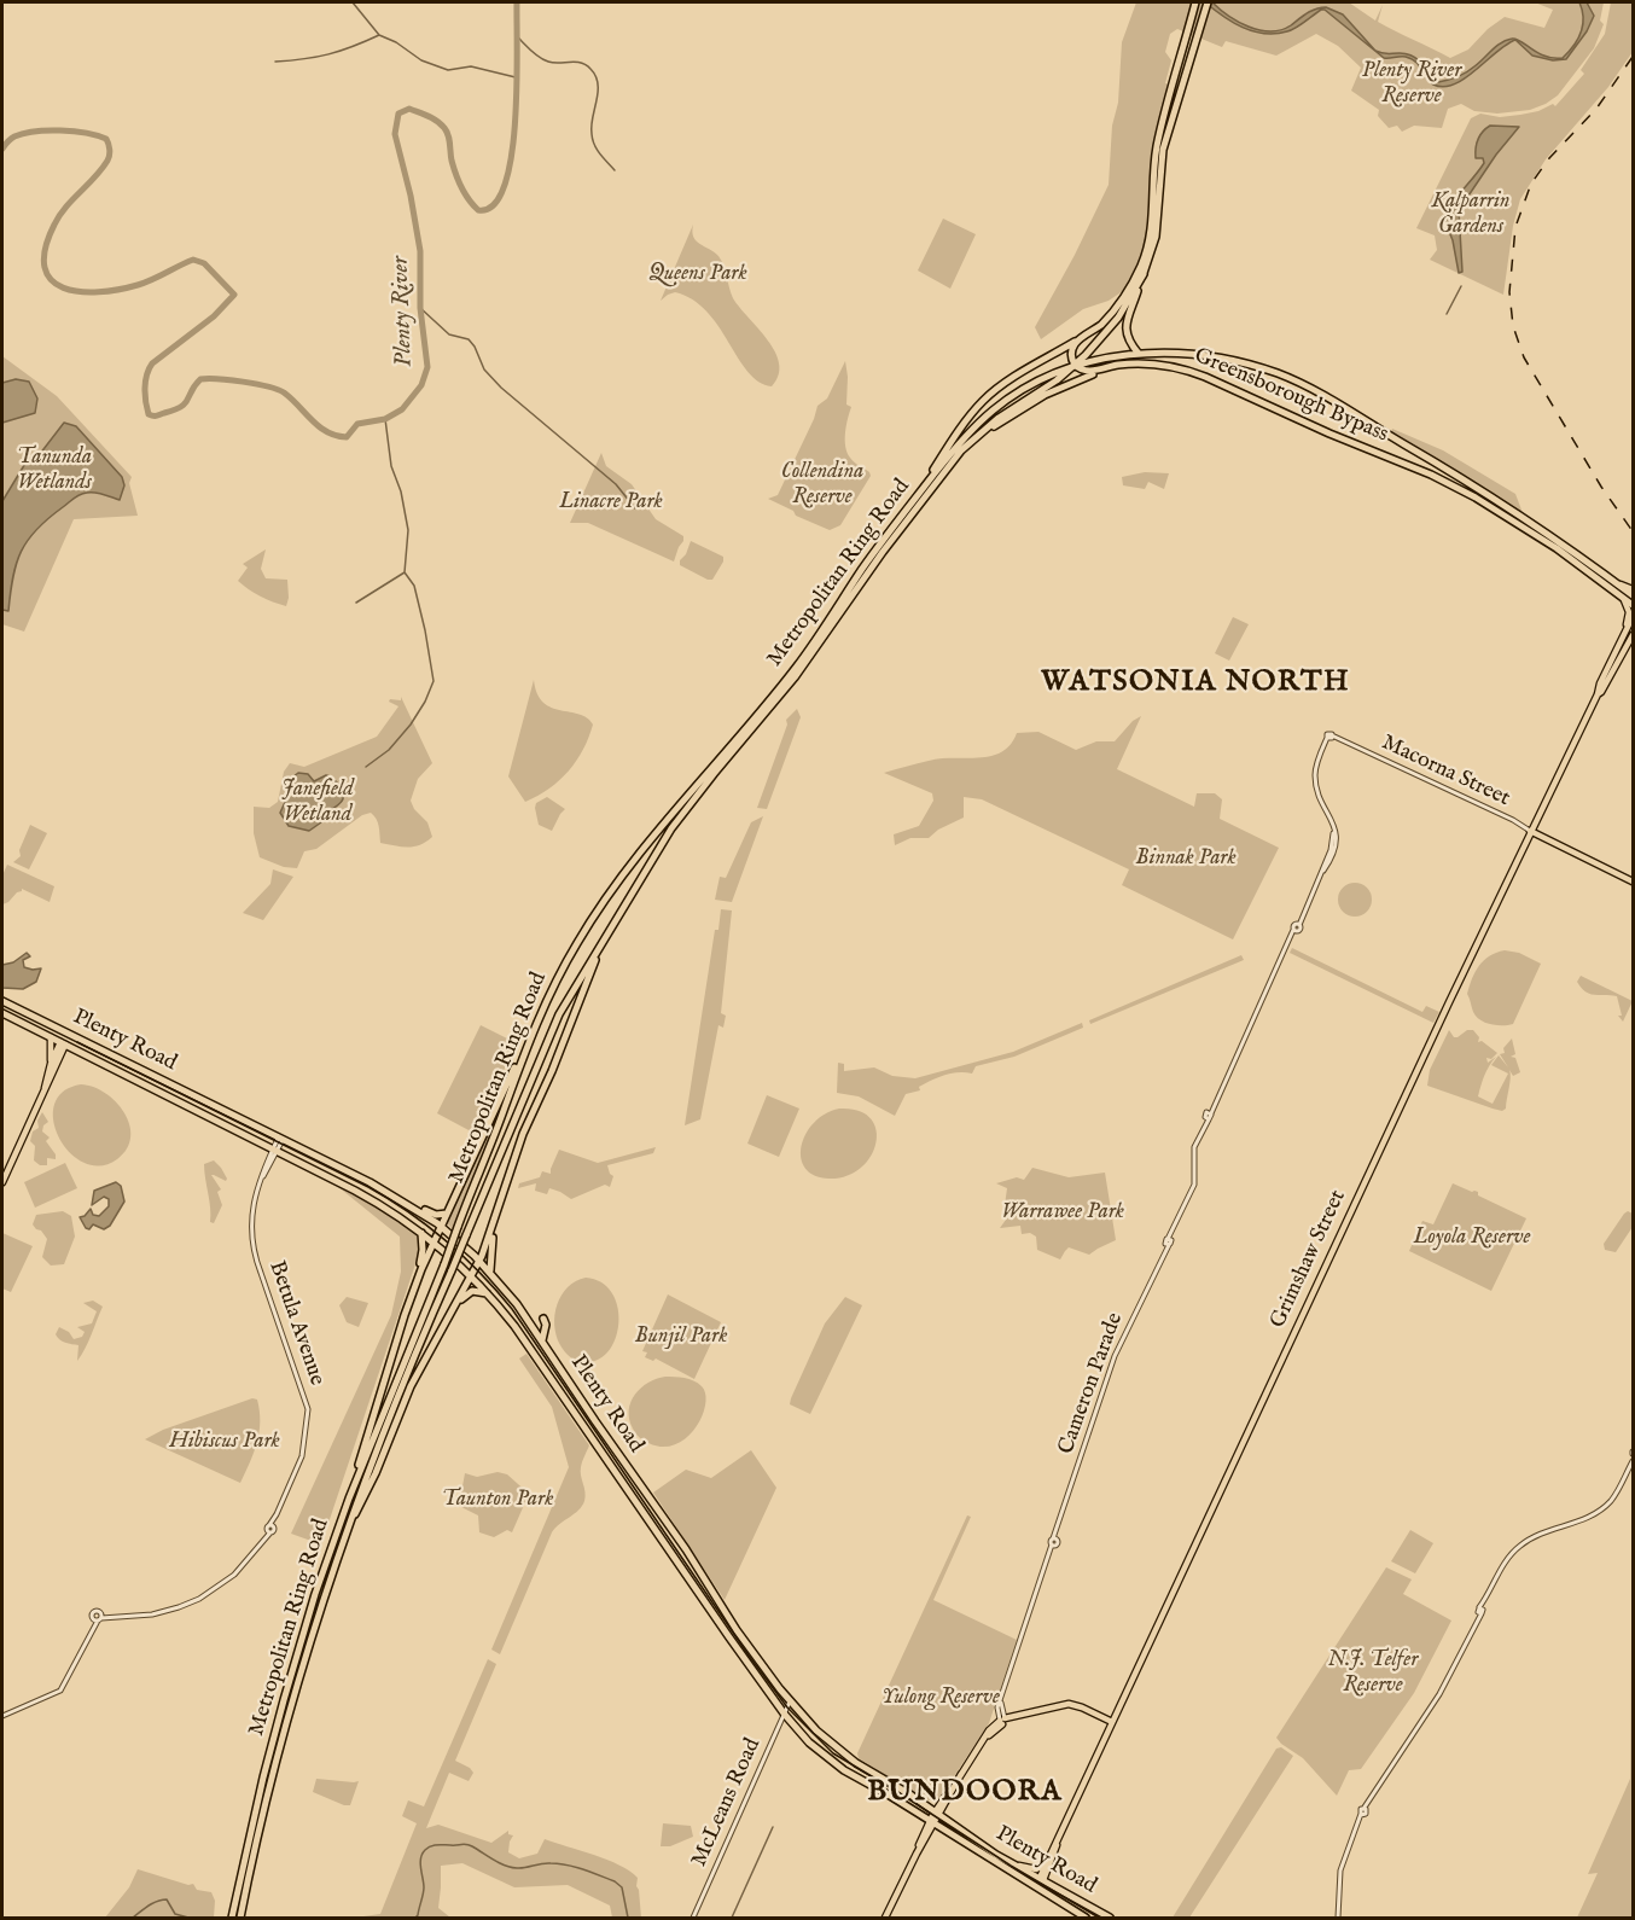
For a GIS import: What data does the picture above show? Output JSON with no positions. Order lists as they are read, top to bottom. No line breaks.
{"streets":{"highway":["Greensborough Bypass","Metropolitan Ring Road","Plenty Road","Grimshaw Street"],"street":["Macorna Street","Betula Avenue","Cameron Parade","McLeans Road"]},"crossings":[["Greensborough Bypass","Metropolitan Ring Road"],["Macorna Street","Grimshaw Street"],["Macorna Street","Cameron Parade"],["Plenty Road","Grimshaw Street"],["Plenty Road","Betula Avenue"],["Plenty Road","McLeans Road"]],"districts":["WATSONIA NORTH","BUNDOORA"],"water":["Plenty River"],"parks":["Plenty River Reserve","Kalparrin Gardens","Queens Park","Tanunda Wetlands","Collendina Reserve","Linacre Park","Janefield Wetland","Binnak Park","Warrawee Park","Loyola Reserve","Bunjil Park","Hibiscus Park","Taunton Park","N.J. Telfer Reserve","Yulong Reserve"]}
